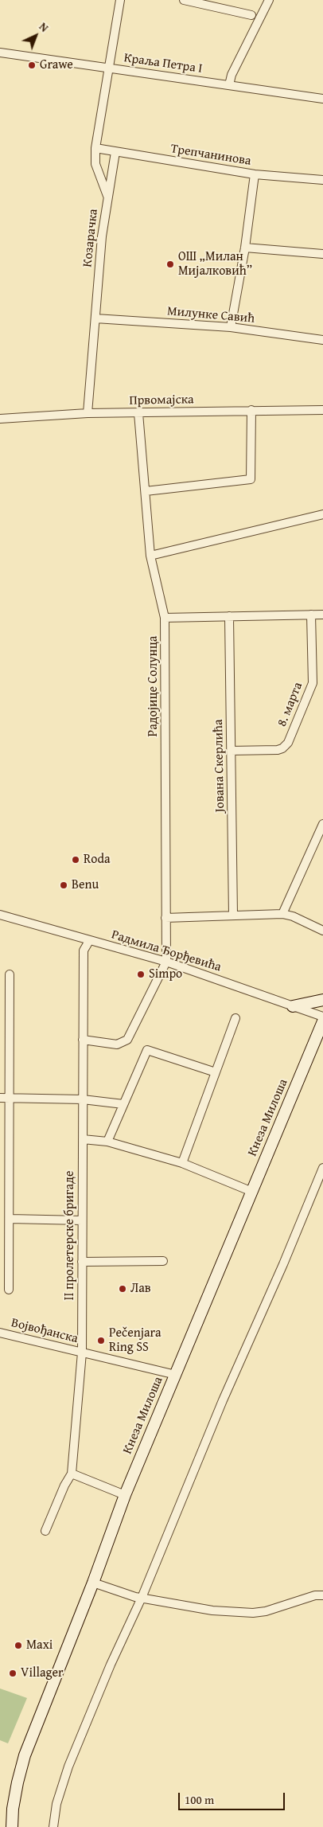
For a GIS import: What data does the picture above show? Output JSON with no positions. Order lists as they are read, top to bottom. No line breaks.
{"streets":{"main road":["Кнеза Милоша"],"street":["Краља Петра I","Трепчанинова","Козарачка","Милунке Савић","Првомајска","Радојице Солунца","8. марта","Јована Скерлића","Радмила Ђорђевића","II пролетерске бригаде","Војвођанска"]},"crossings":[["Краља Петра I","Козарачка"],["Трепчанинова","Козарачка"],["Козарачка","Милунке Савић"],["Козарачка","Првомајска"],["Првомајска","Радојице Солунца"],["Радојице Солунца","Радмила Ђорђевића"],["8. марта","Јована Скерлића"],["Радмила Ђорђевића","II пролетерске бригаде"],["Кнеза Милоша","Војвођанска"],["II пролетерске бригаде","Војвођанска"]],"places":["Grawe","ОШ „Милан Мијалковић”","Roda","Benu","Simpo","Лав","Pečenjara Ring SS","Maxi","Villager"],"scale_bar":"100 m","north":"top right"}
